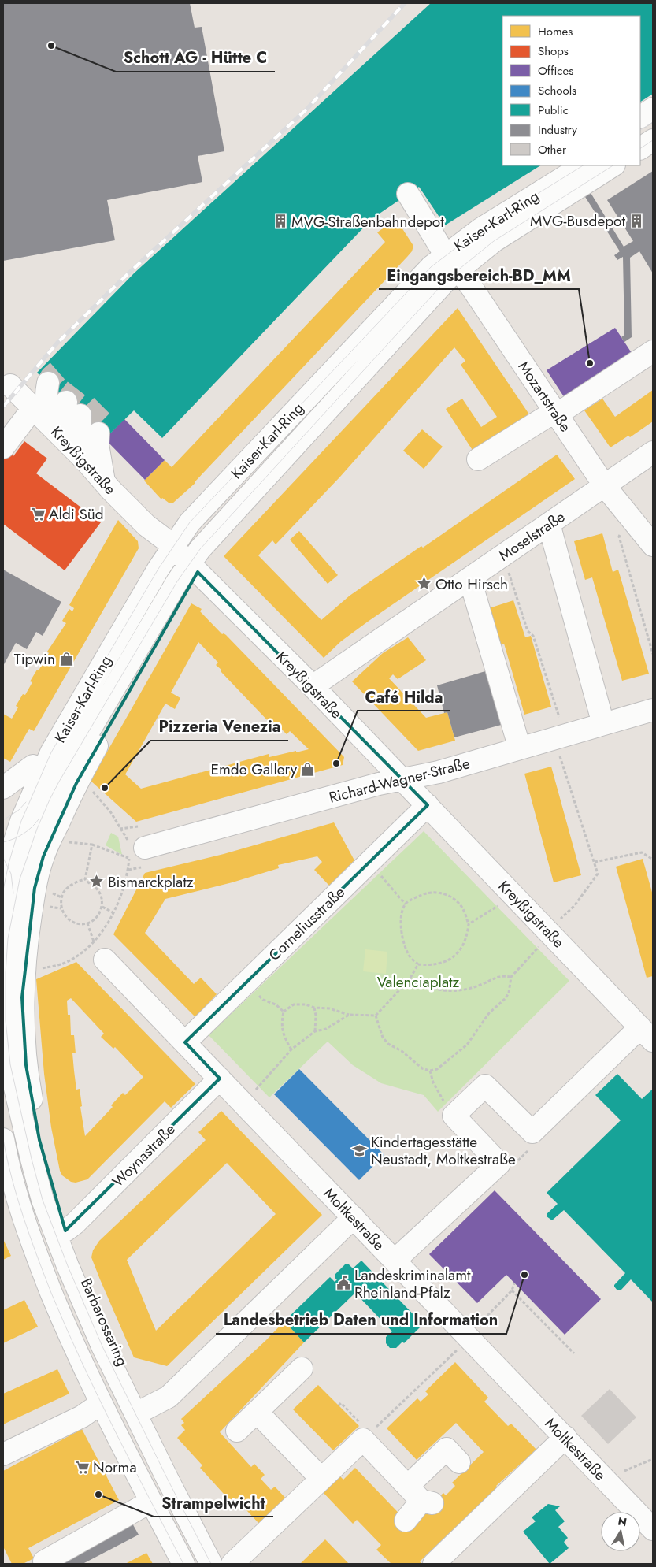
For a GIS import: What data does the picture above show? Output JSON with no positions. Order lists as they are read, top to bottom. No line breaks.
{"streets":{"street":["Kaiser-Karl-Ring","Mozartstraße","Kreyßigstraße","Moselstraße","Richard-Wagner-Straße","Corneliusstraße","Woynastraße","Moltkestraße","Barbarossaring"]},"crossings":[["Kaiser-Karl-Ring","Mozartstraße"],["Kaiser-Karl-Ring","Kreyßigstraße"],["Kaiser-Karl-Ring","Barbarossaring"],["Mozartstraße","Moselstraße"],["Kreyßigstraße","Moselstraße"],["Kreyßigstraße","Richard-Wagner-Straße"],["Kreyßigstraße","Corneliusstraße"],["Corneliusstraße","Moltkestraße"],["Woynastraße","Moltkestraße"],["Woynastraße","Barbarossaring"]],"parks":["Valenciaplatz"],"places":{"other":["Schott AG - Hütte C","Eingangsbereich-BD_MM","Café Hilda","Pizzeria Venezia","Landesbetrieb Daten und Information","Strampelwicht"],"building":["MVG-Busdepot","MVG-Straßenbahndepot"],"supermarket":["Aldi Süd","Norma"],"place":["Otto Hirsch","Bismarckplatz"],"shop":["Tipwin","Emde Gallery"],"school or university":["Kindertagesstätte Neustadt, Moltkestraße"],"public building":["Landeskriminalamt Rheinland-Pfalz"]},"legend":["Homes","Shops","Offices","Schools","Public","Industry","Other"],"north":"top"}
